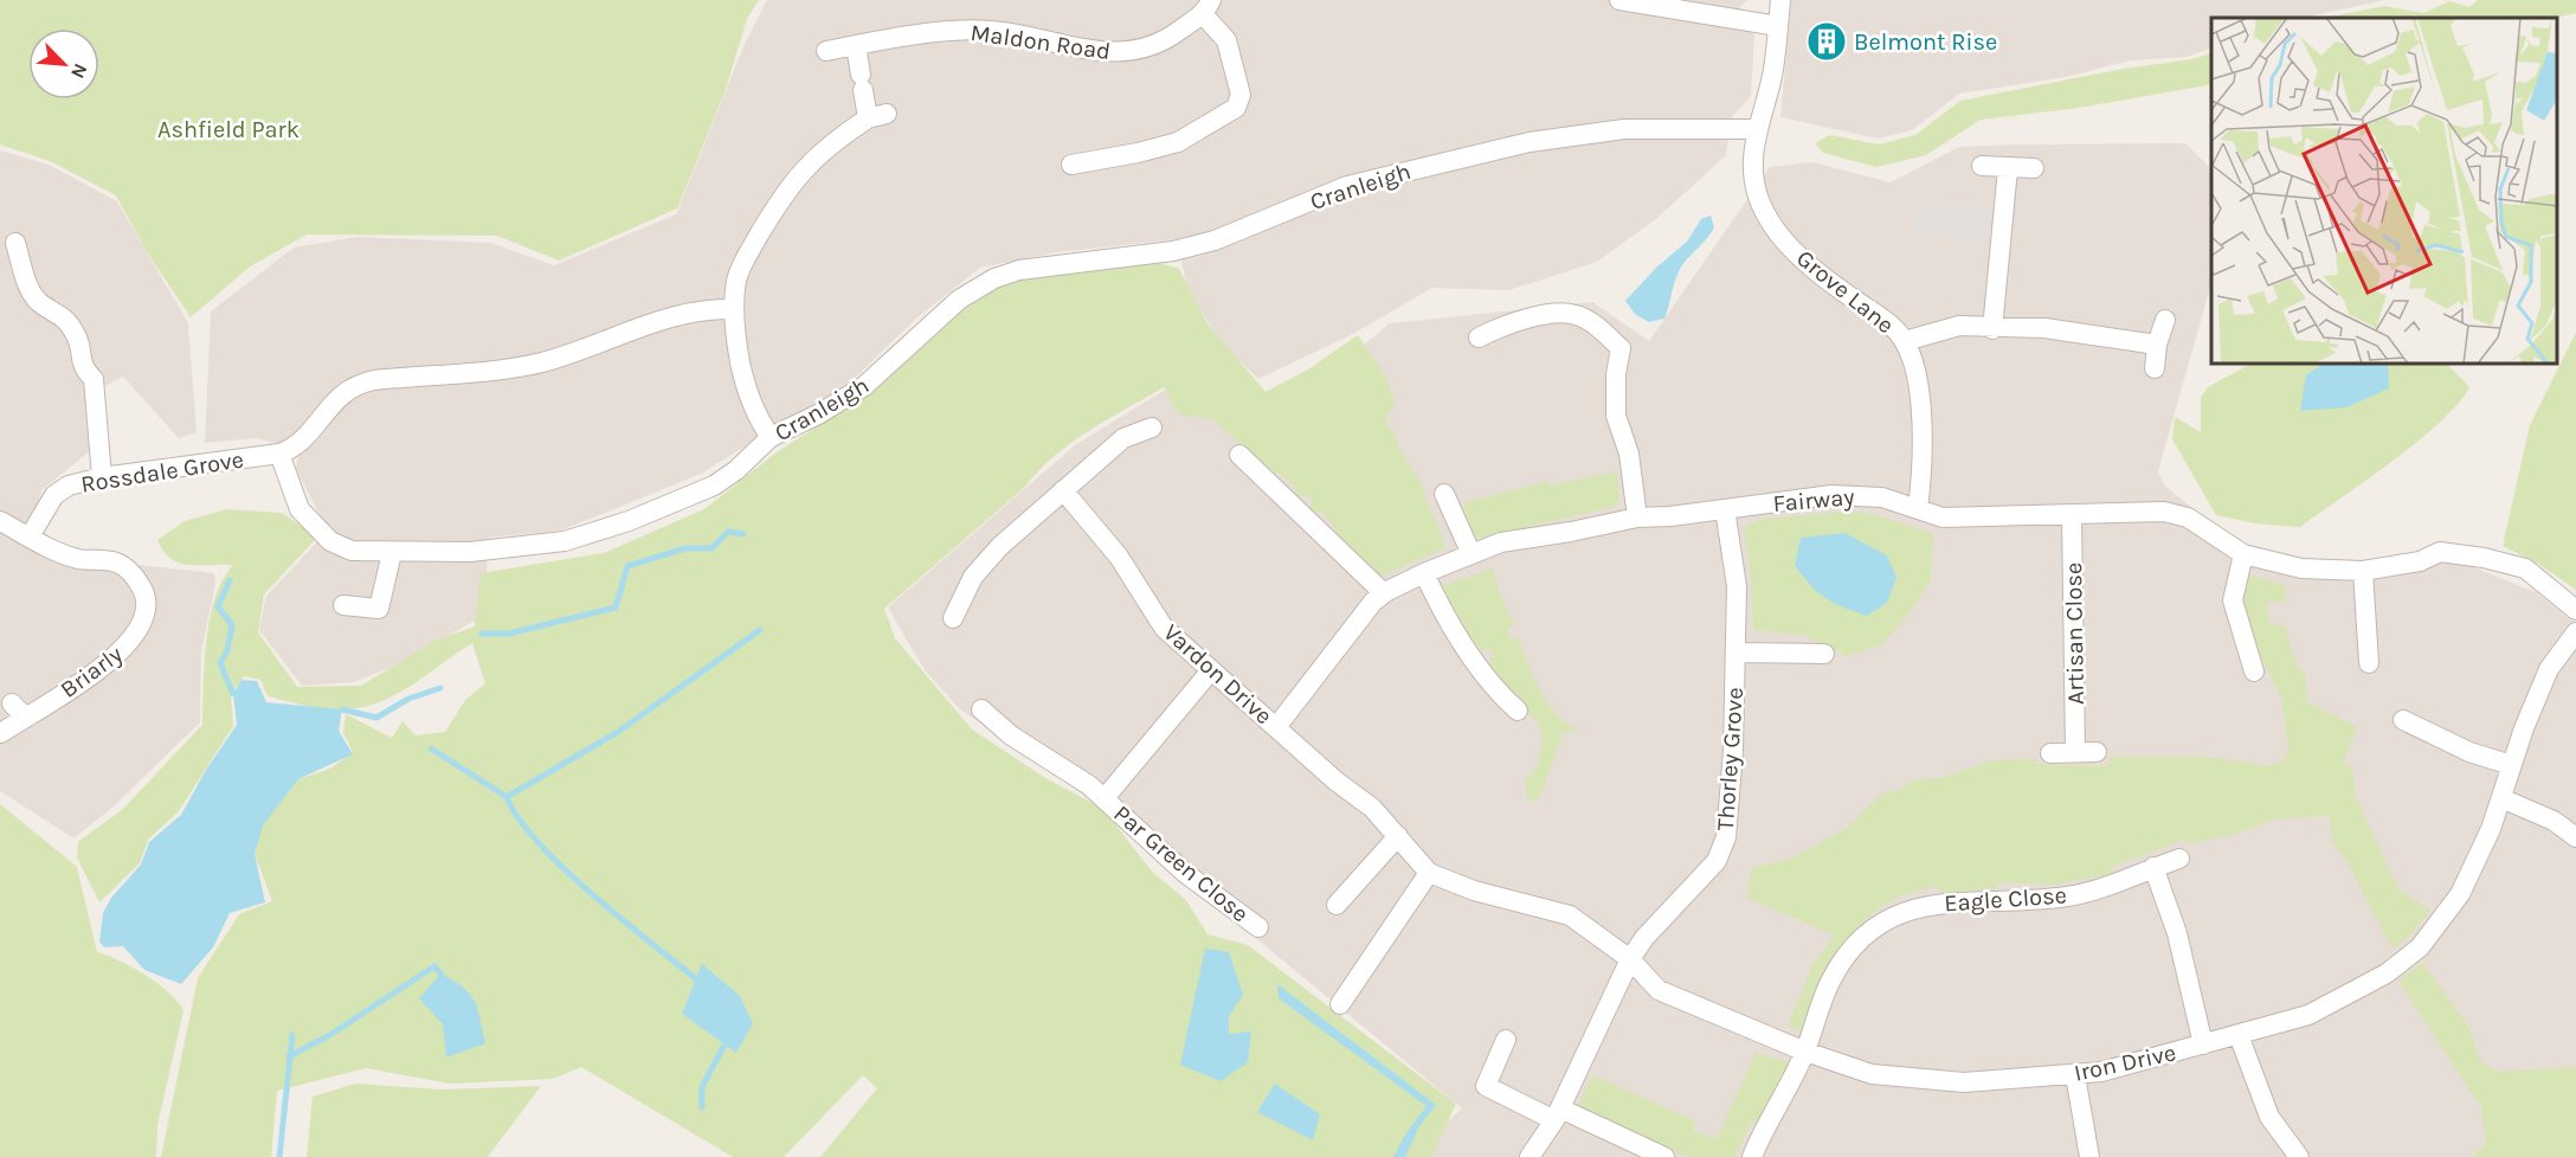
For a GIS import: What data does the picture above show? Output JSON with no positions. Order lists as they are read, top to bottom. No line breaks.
{"streets":{"street":["Maldon Road","Cranleigh","Grove Lane","Rossdale Grove","Fairway","Artisan Close","Briarly","Vardon Drive","Thorley Grove","Par Green Close","Eagle Close","Iron Drive"]},"crossings":[["Cranleigh","Grove Lane"],["Cranleigh","Rossdale Grove"],["Grove Lane","Fairway"],["Rossdale Grove","Briarly"],["Fairway","Artisan Close"],["Fairway","Vardon Drive"],["Fairway","Thorley Grove"],["Vardon Drive","Thorley Grove"],["Vardon Drive","Par Green Close"],["Vardon Drive","Iron Drive"],["Thorley Grove","Iron Drive"],["Eagle Close","Iron Drive"]],"parks":["Ashfield Park"],"places":{"building":["Belmont Rise"]},"north":"bottom right"}
